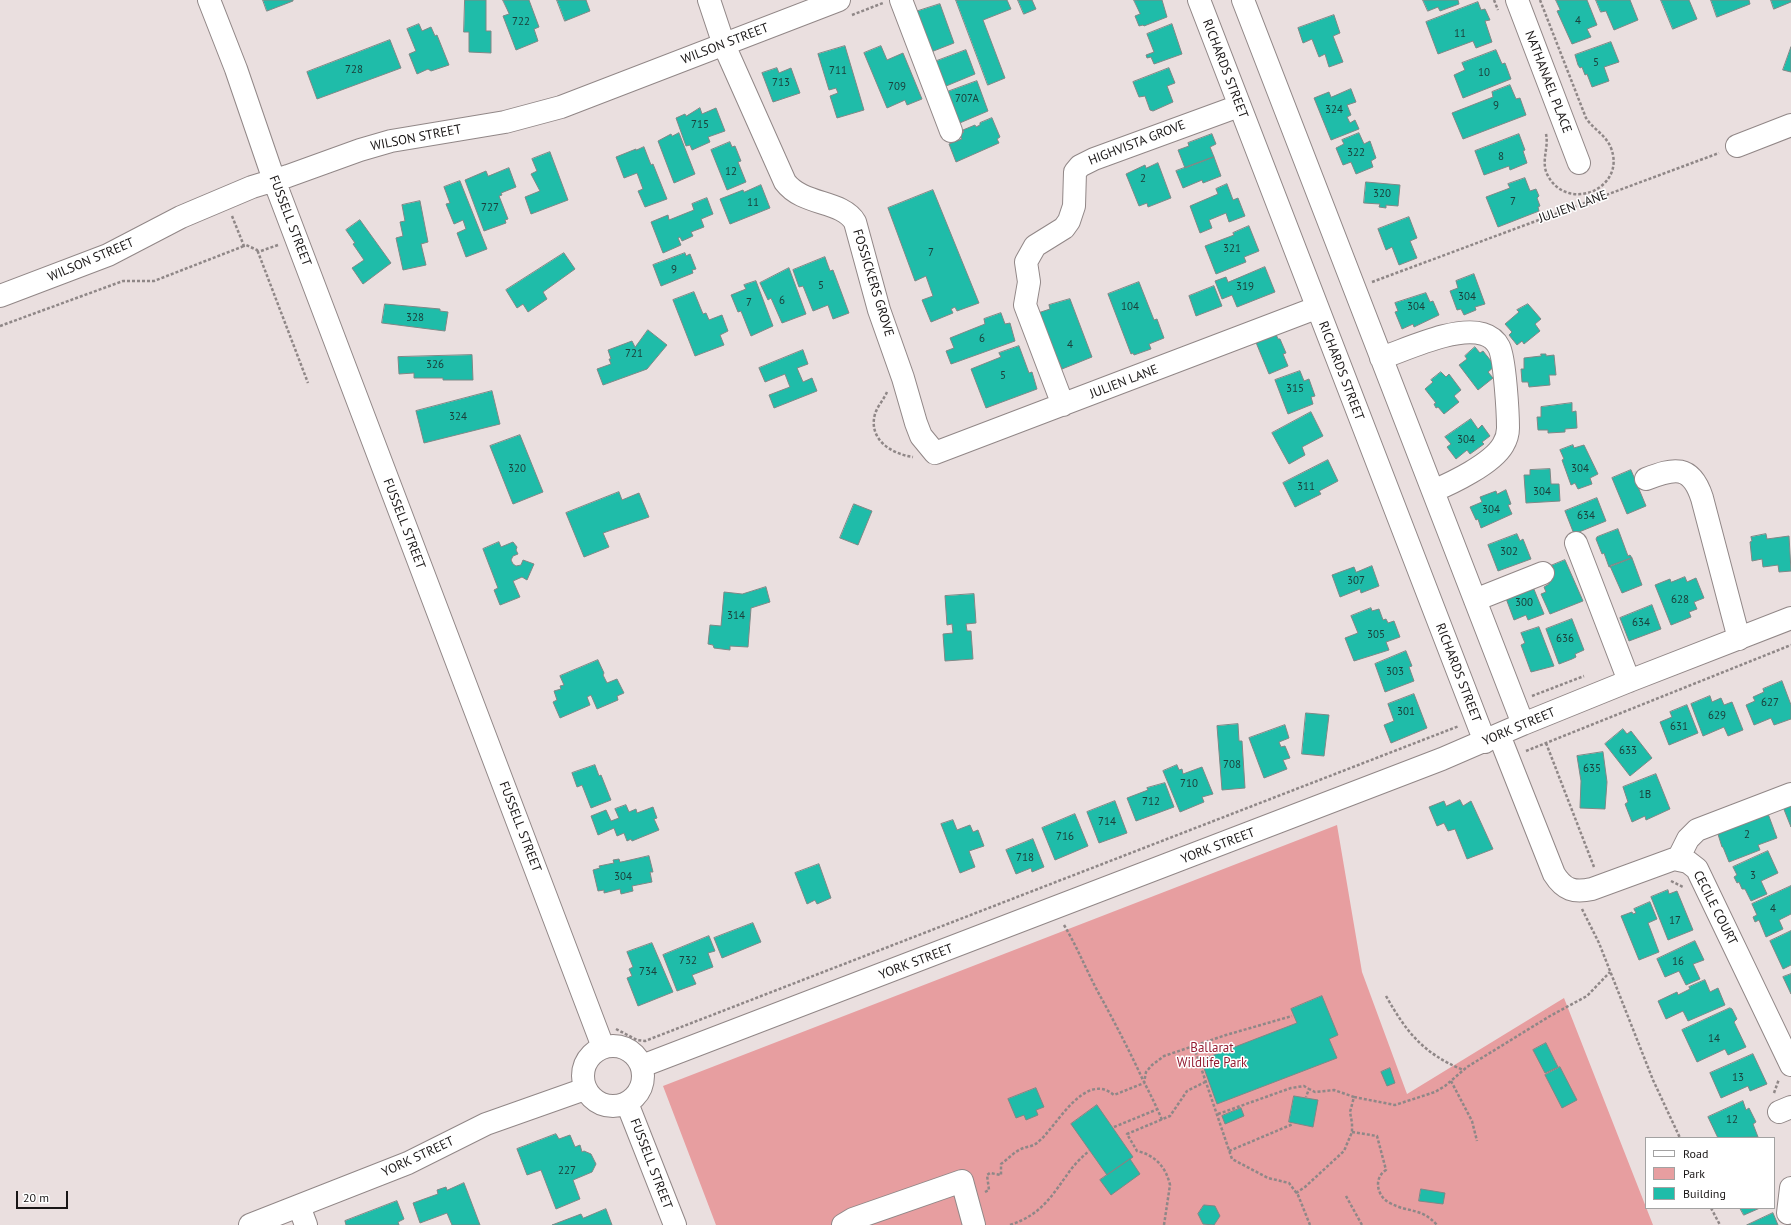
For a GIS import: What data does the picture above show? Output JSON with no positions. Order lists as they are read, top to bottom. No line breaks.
{"streets":{"street":["WILSON STREET","RICHARDS STREET","NATHANAEL PLACE","HIGHVISTA GROVE","JULIEN LANE","FUSSELL STREET","FOSSICKERS GROVE","YORK STREET","CECILE COURT"]},"crossings":[["WILSON STREET","FUSSELL STREET"],["WILSON STREET","FOSSICKERS GROVE"],["RICHARDS STREET","HIGHVISTA GROVE"],["RICHARDS STREET","JULIEN LANE"],["RICHARDS STREET","YORK STREET"],["HIGHVISTA GROVE","JULIEN LANE"],["JULIEN LANE","FOSSICKERS GROVE"],["FUSSELL STREET","YORK STREET"]],"parks":["Ballarat Wildlife Park"],"house_numbers":["4","722","11","5","728","711","10","713","709","707A","9","324","715","322","8","12","2","320","7","11","727","321","7","9","5","319","304","6","7","104","304","328","6","4","721","326","5","315","324","304","320","304","311","304","304","634","302","307","628","300","314","634","305","636","303","627","301","629","631","633","708","635","710","1B","712","714","2","716","718","3","304","4","17","732","16","734","14","13","12","227"],"legend":["Road","Park","Building"],"scale_bar":"20 m"}
